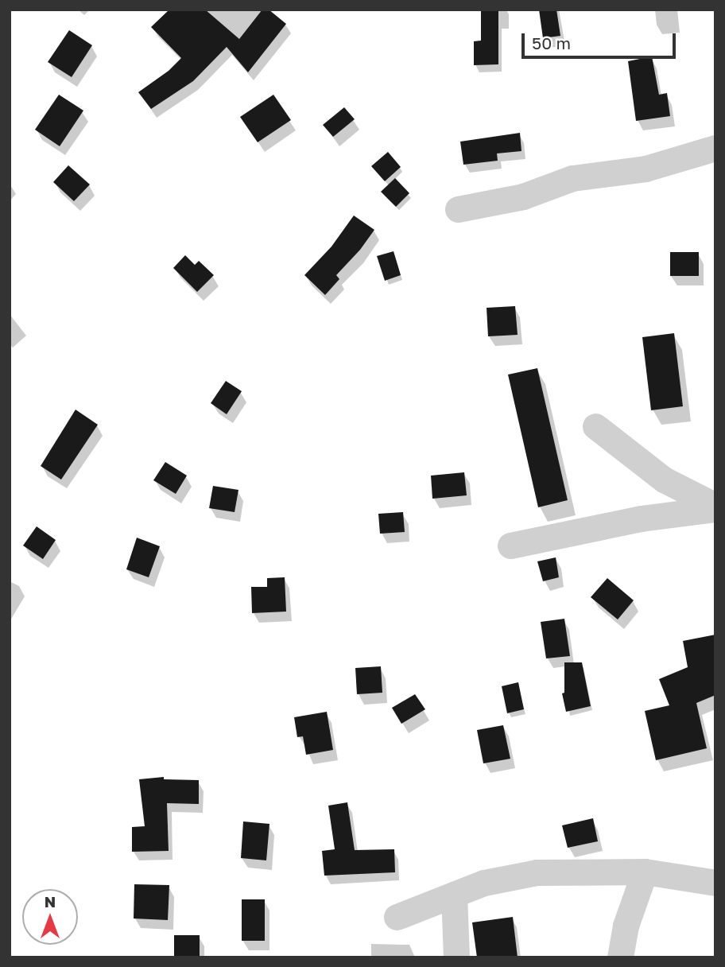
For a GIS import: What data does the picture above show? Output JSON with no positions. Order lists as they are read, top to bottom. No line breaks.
{"scale_bar":"50 m","north":"top"}
